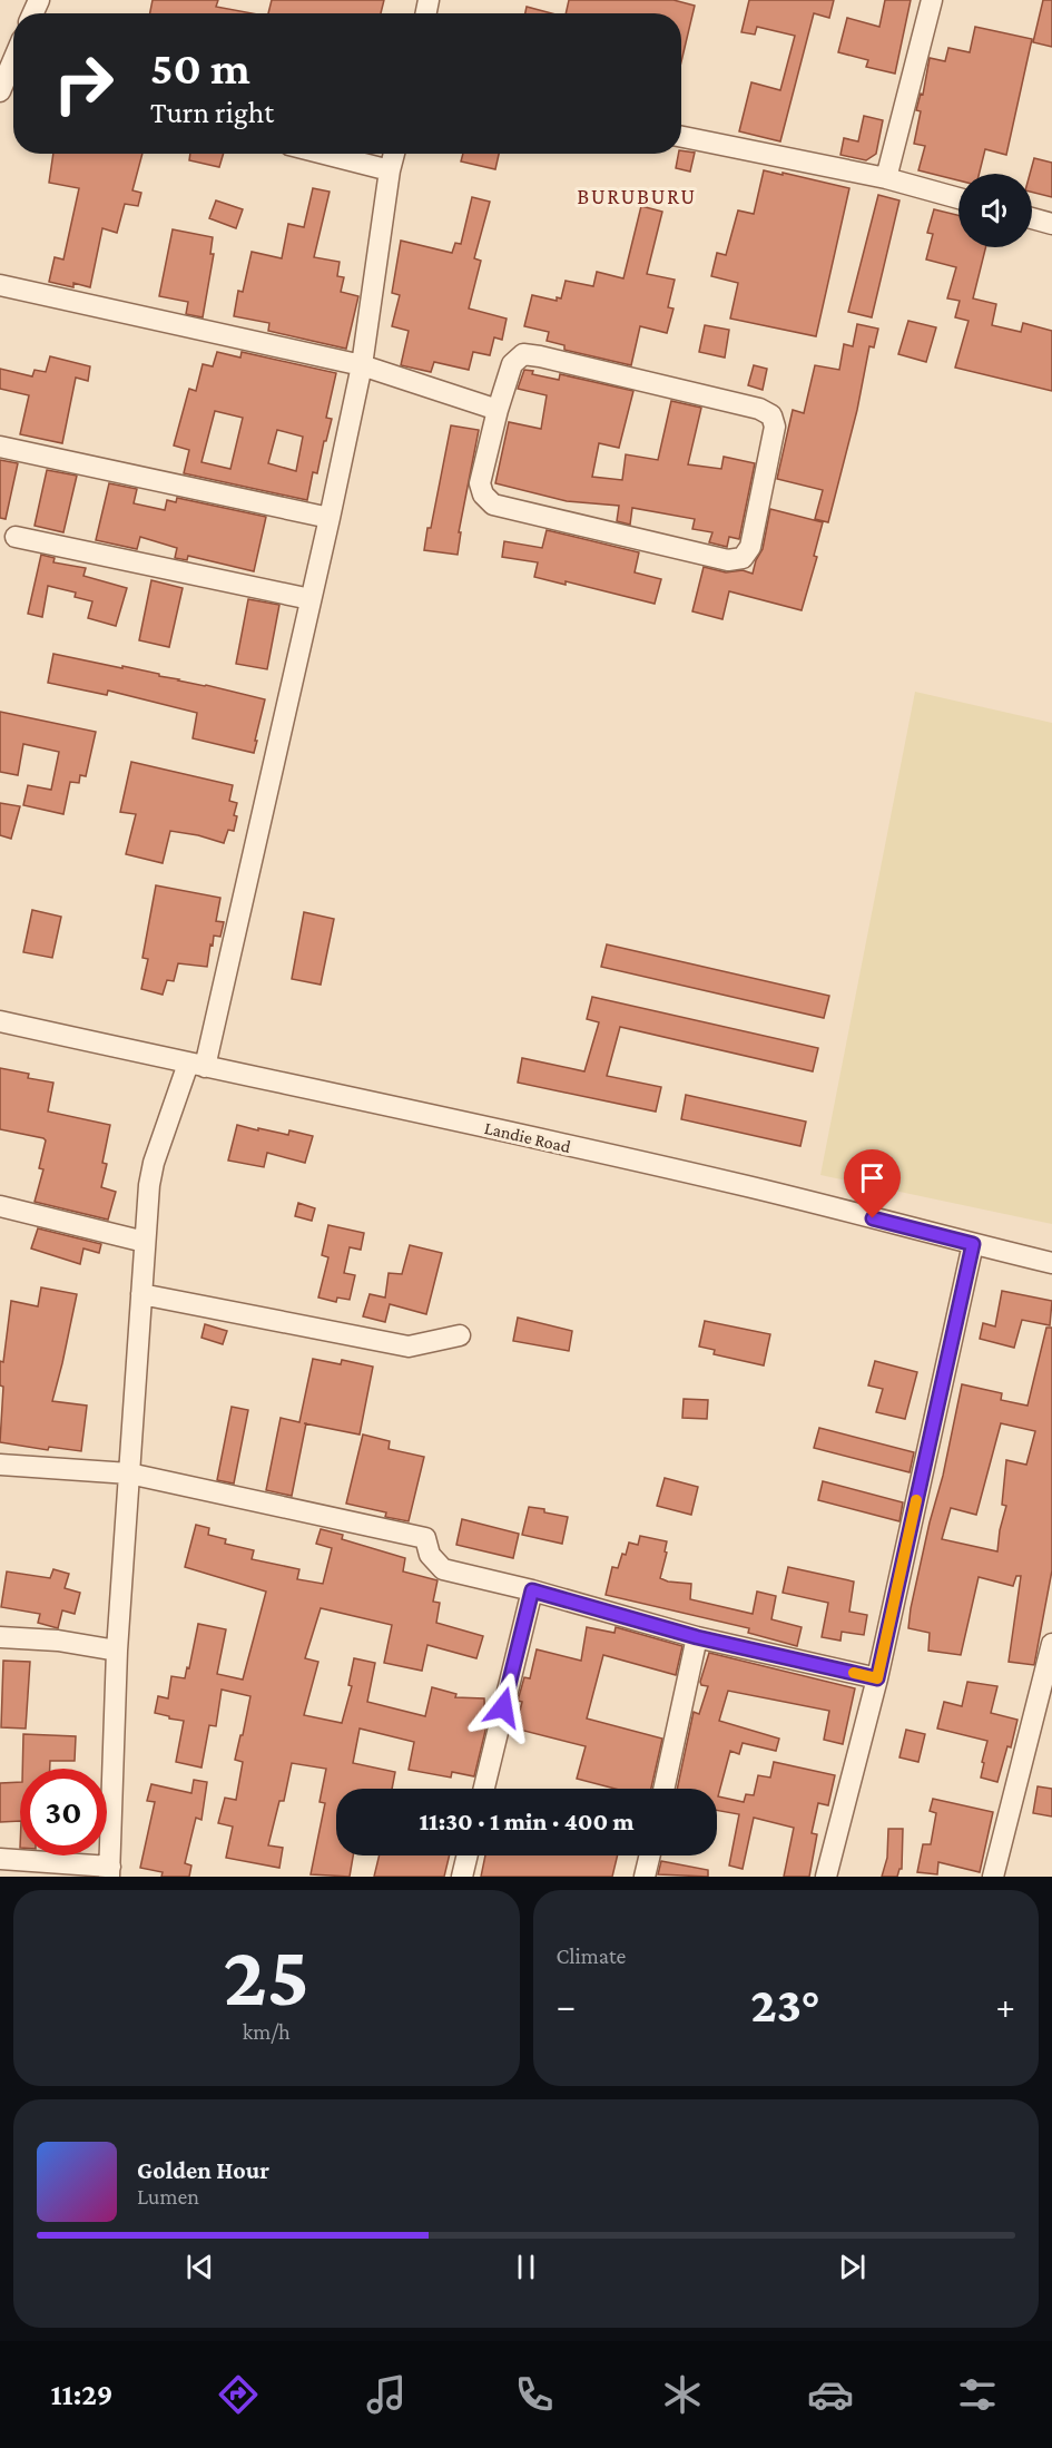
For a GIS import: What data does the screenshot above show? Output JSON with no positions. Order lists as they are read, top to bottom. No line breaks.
{"streets":{"street":["Landie Road"]},"districts":["BURUBURU"],"page":{"turn":["50 m","Turn right"],"limit":"30","trip":"11:30 · 1 min · 400 m","tile":[["25","km/h"],"Climate"],"heat":["−","23°","+"],"song":["Golden Hour","Lumen"],"tabs":"11:29"}}
